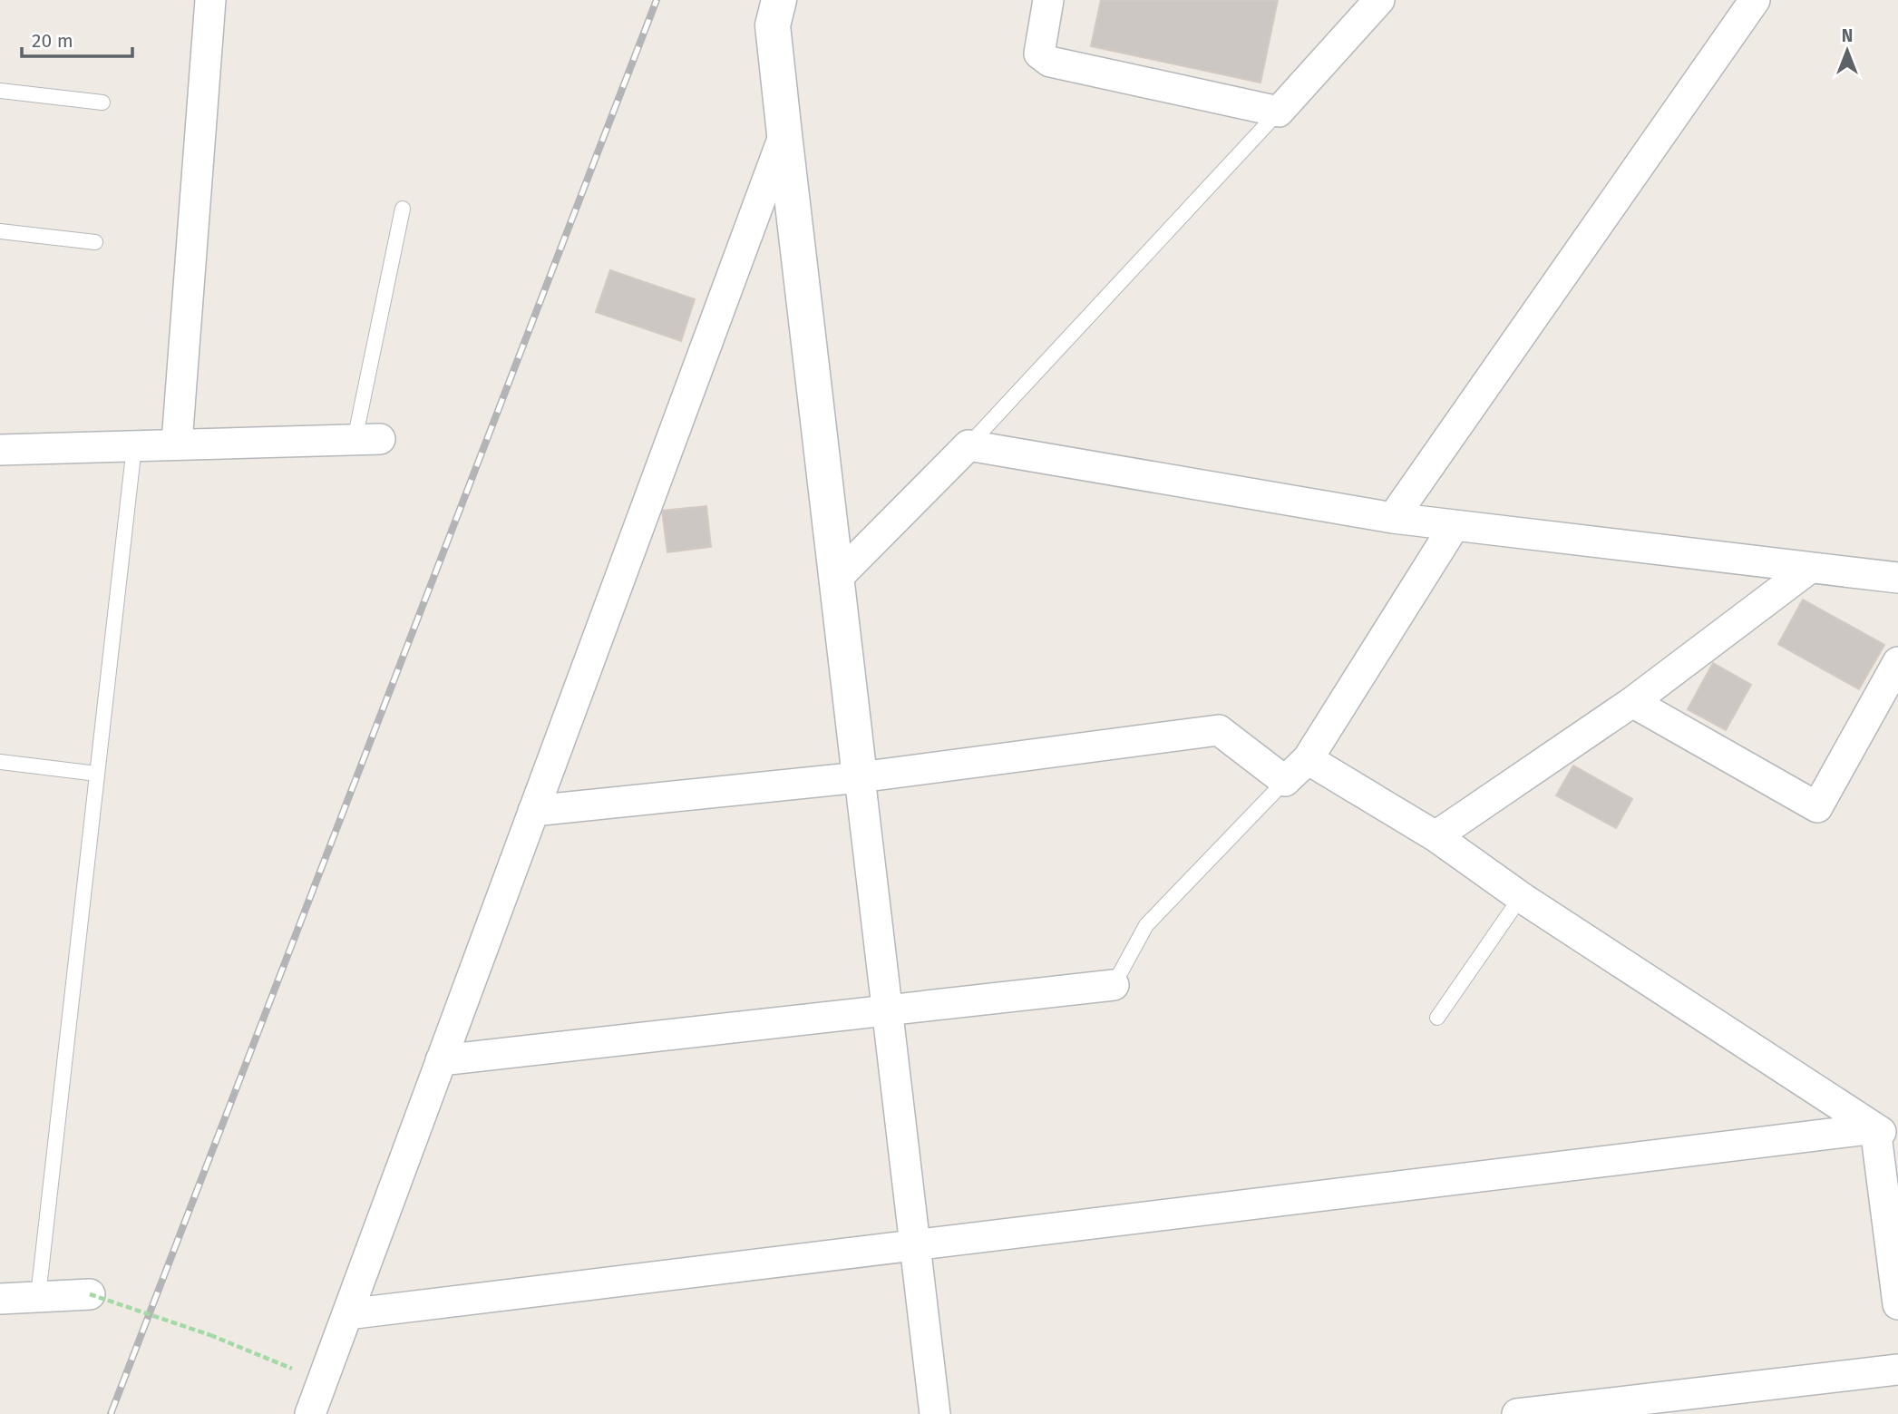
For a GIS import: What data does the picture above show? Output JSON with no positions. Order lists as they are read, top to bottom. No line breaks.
{"scale_bar":"20 m","north":"top"}
